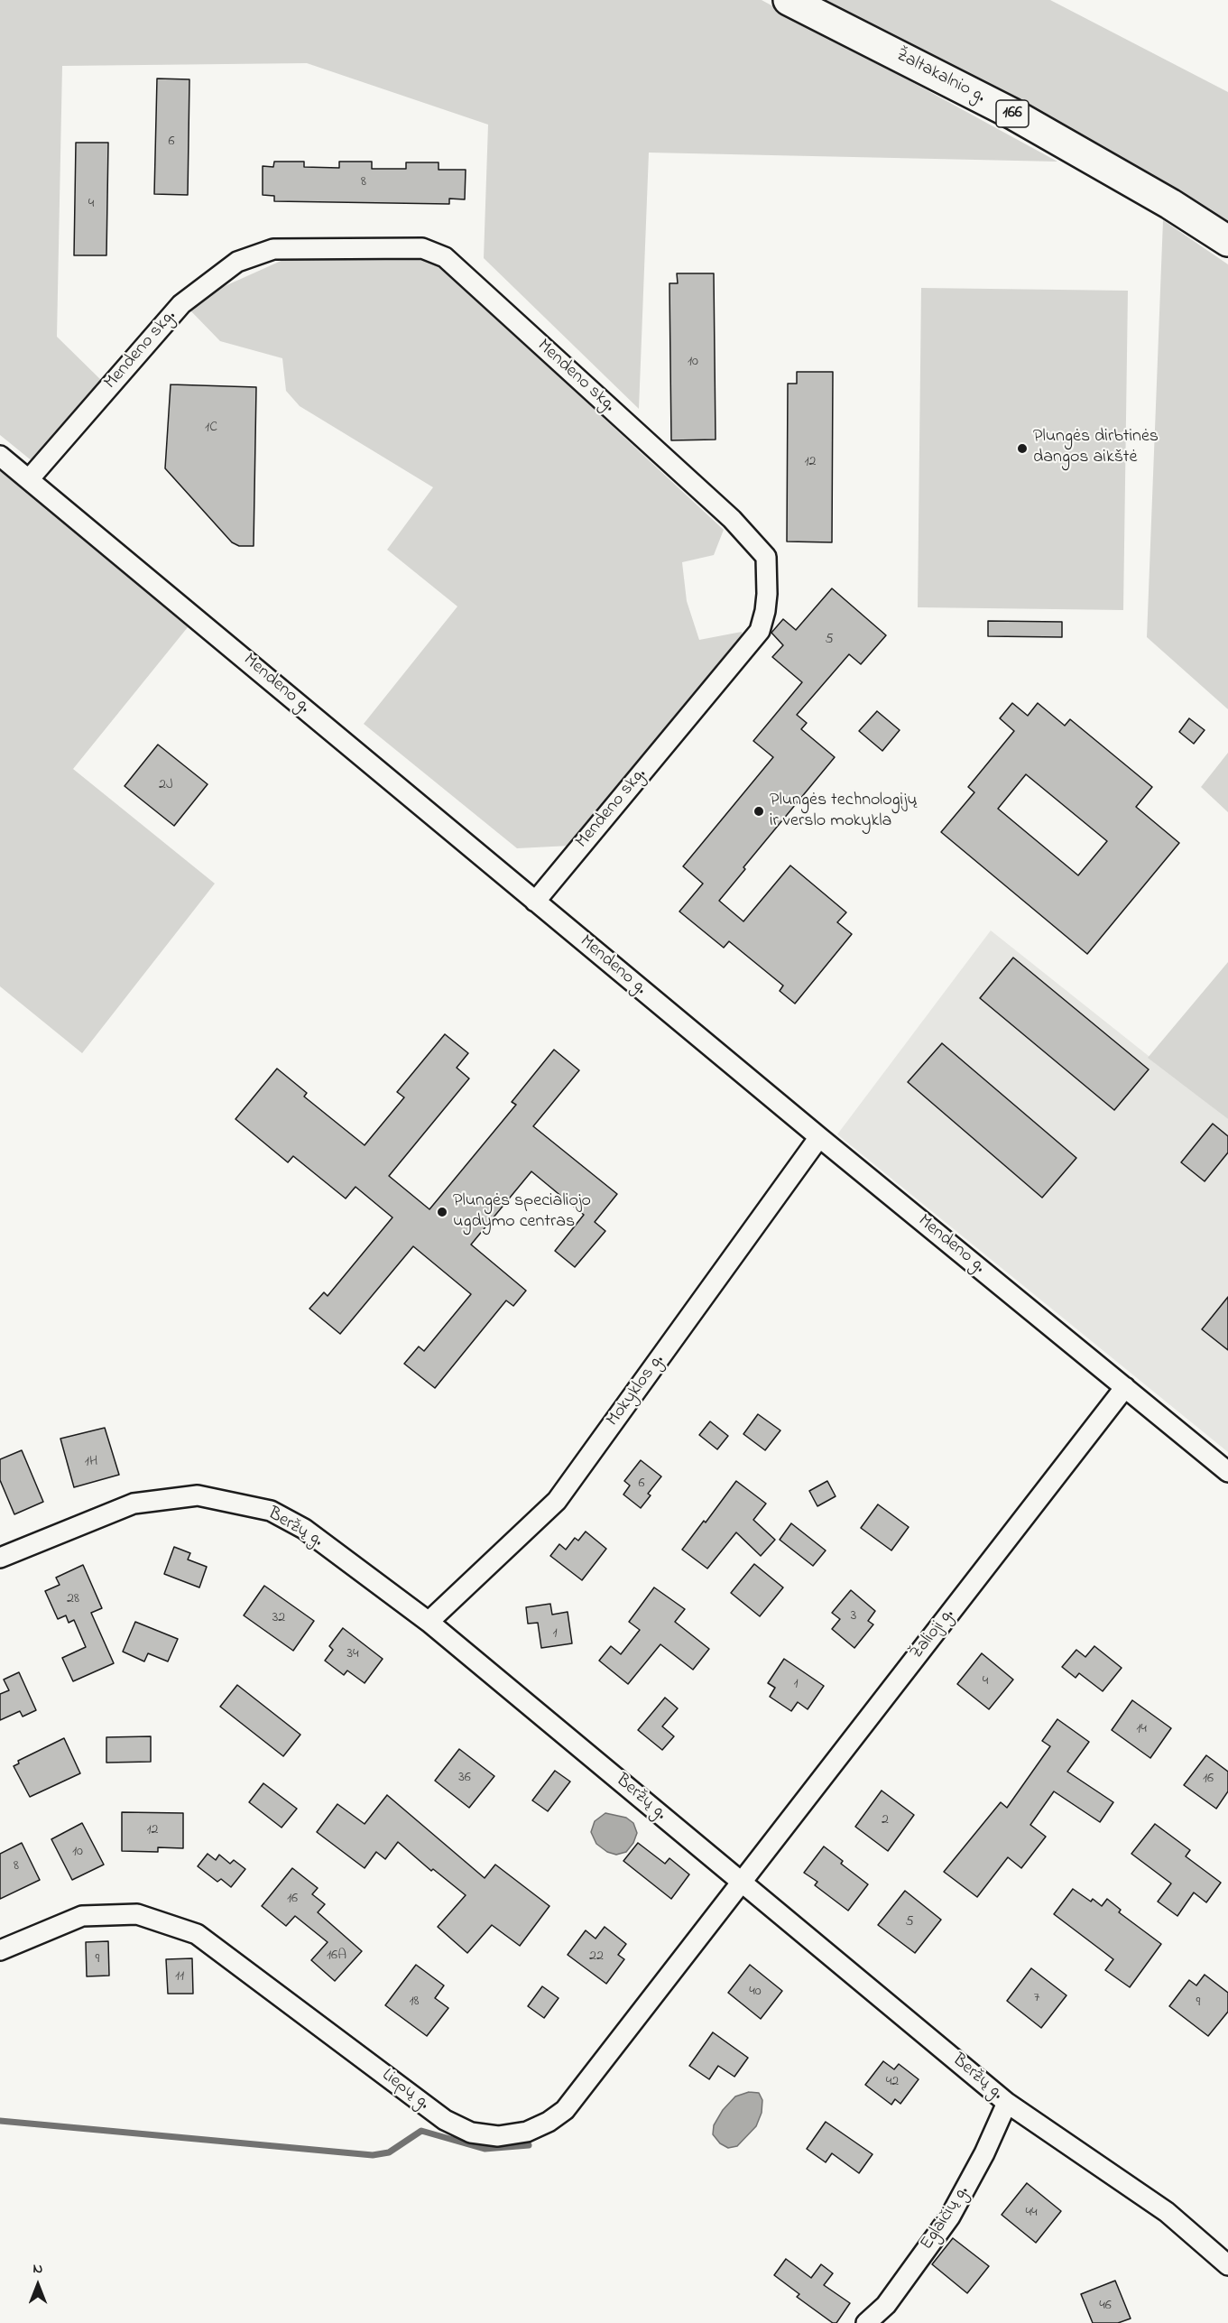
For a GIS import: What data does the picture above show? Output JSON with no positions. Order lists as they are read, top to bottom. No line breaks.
{"streets":{"main road":["Žaltakalnio g.","166"],"street":["Mendeno skg.","Mendeno g.","Mokyklos g.","Beržų g.","Žalioji g.","Liepų g.","Eglaičių g."]},"crossings":[["Mendeno skg.","Mendeno g."],["Mendeno g.","Mokyklos g."],["Mendeno g.","Žalioji g."],["Mokyklos g.","Beržų g."],["Beržų g.","Žalioji g."],["Beržų g.","Liepų g."],["Beržų g.","Eglaičių g."],["Žalioji g.","Liepų g."]],"places":["Plungės dirbtinės dangos aikštė","Plungės technologijų ir verslo mokykla","Plungės specialiojo ugdymo centras"],"house_numbers":["6","8","4","10","1C","12","5","2J","1H","6","28","3","32","1","34","4","1","14","36","16","2","12","10","8","16","5","16A","22","9","11","40","7","18","9","42","44","46"],"north":"top"}
